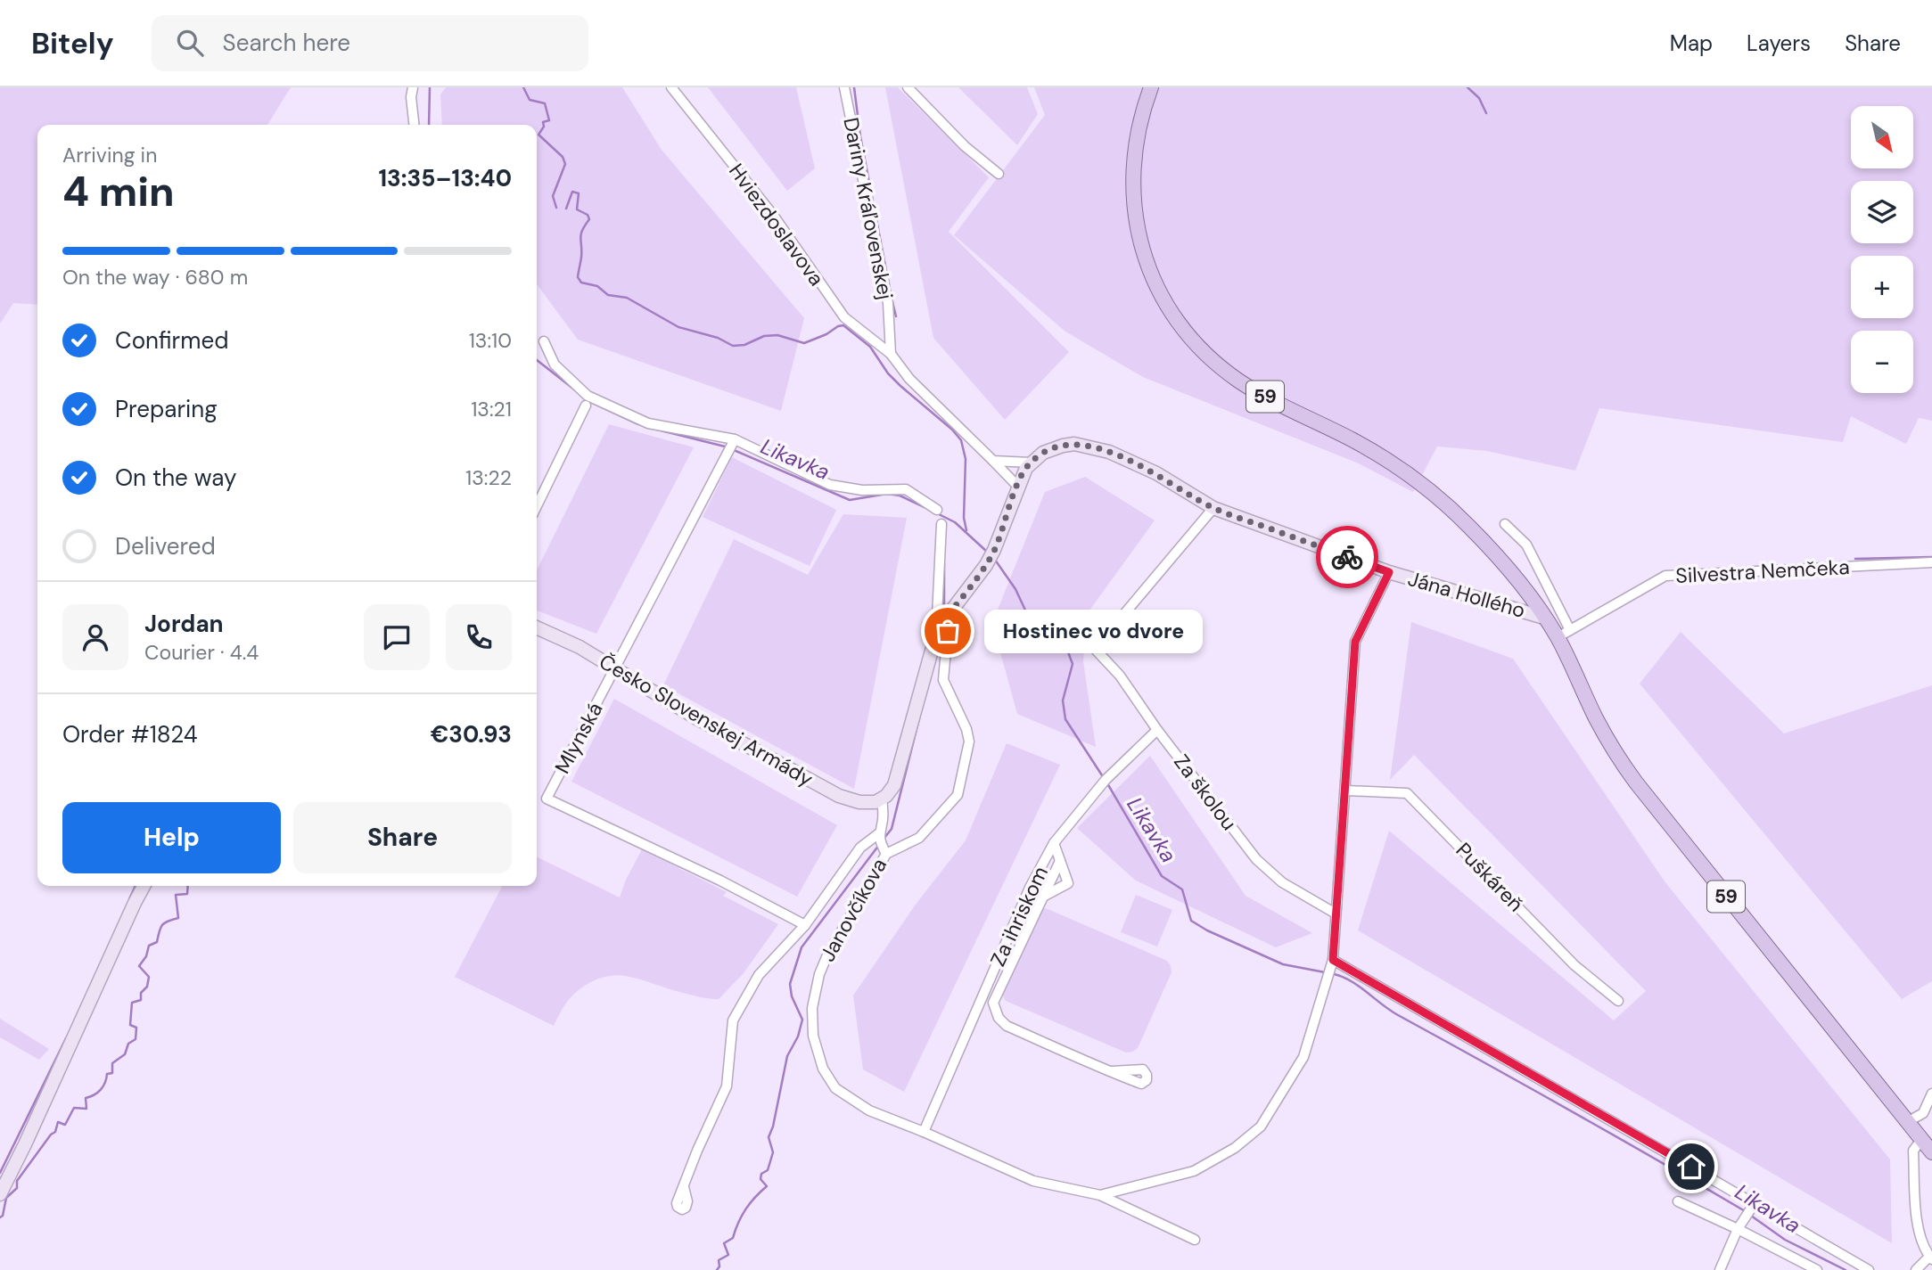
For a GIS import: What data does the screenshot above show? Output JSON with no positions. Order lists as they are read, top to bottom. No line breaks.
{"streets":{"main road":["59"],"street":["Dariny Kráľovenskej","Hviezdoslavova","Silvestra Nemčeka","Jána Hollého","Česko Slovenskej Armády","Mlynská","Za školou","Puškáreň","Janovčíkova","Za ihriskom"]},"crossings":[["Dariny Kráľovenskej","Hviezdoslavova"],["59","Silvestra Nemčeka"],["59","Jána Hollého"],["Jána Hollého","Za školou"],["Jána Hollého","Janovčíkova"],["Česko Slovenskej Armády","Mlynská"],["Česko Slovenskej Armády","Janovčíkova"],["Za školou","Za ihriskom"],["Janovčíkova","Za ihriskom"]],"water":["Likavka"],"places":["Hostinec vo dvore"],"north":"bottom right","page":{"header":"Bitely","search":"Search here","nav":["Map","Layers","Share"],"map_buttons":["+","−"],"heading":["4 min","Arriving in","13:35–13:40"],"panel":["Jordan","Courier · 4.4","Order #1824","€30.93"],"bar":"On the way · 680 m","list":[["Confirmed","13:10"],["Preparing","13:21"],["On the way","13:22"],"Delivered"],"bubble":"Hostinec vo dvore","buttons":["Help","Share"]}}
